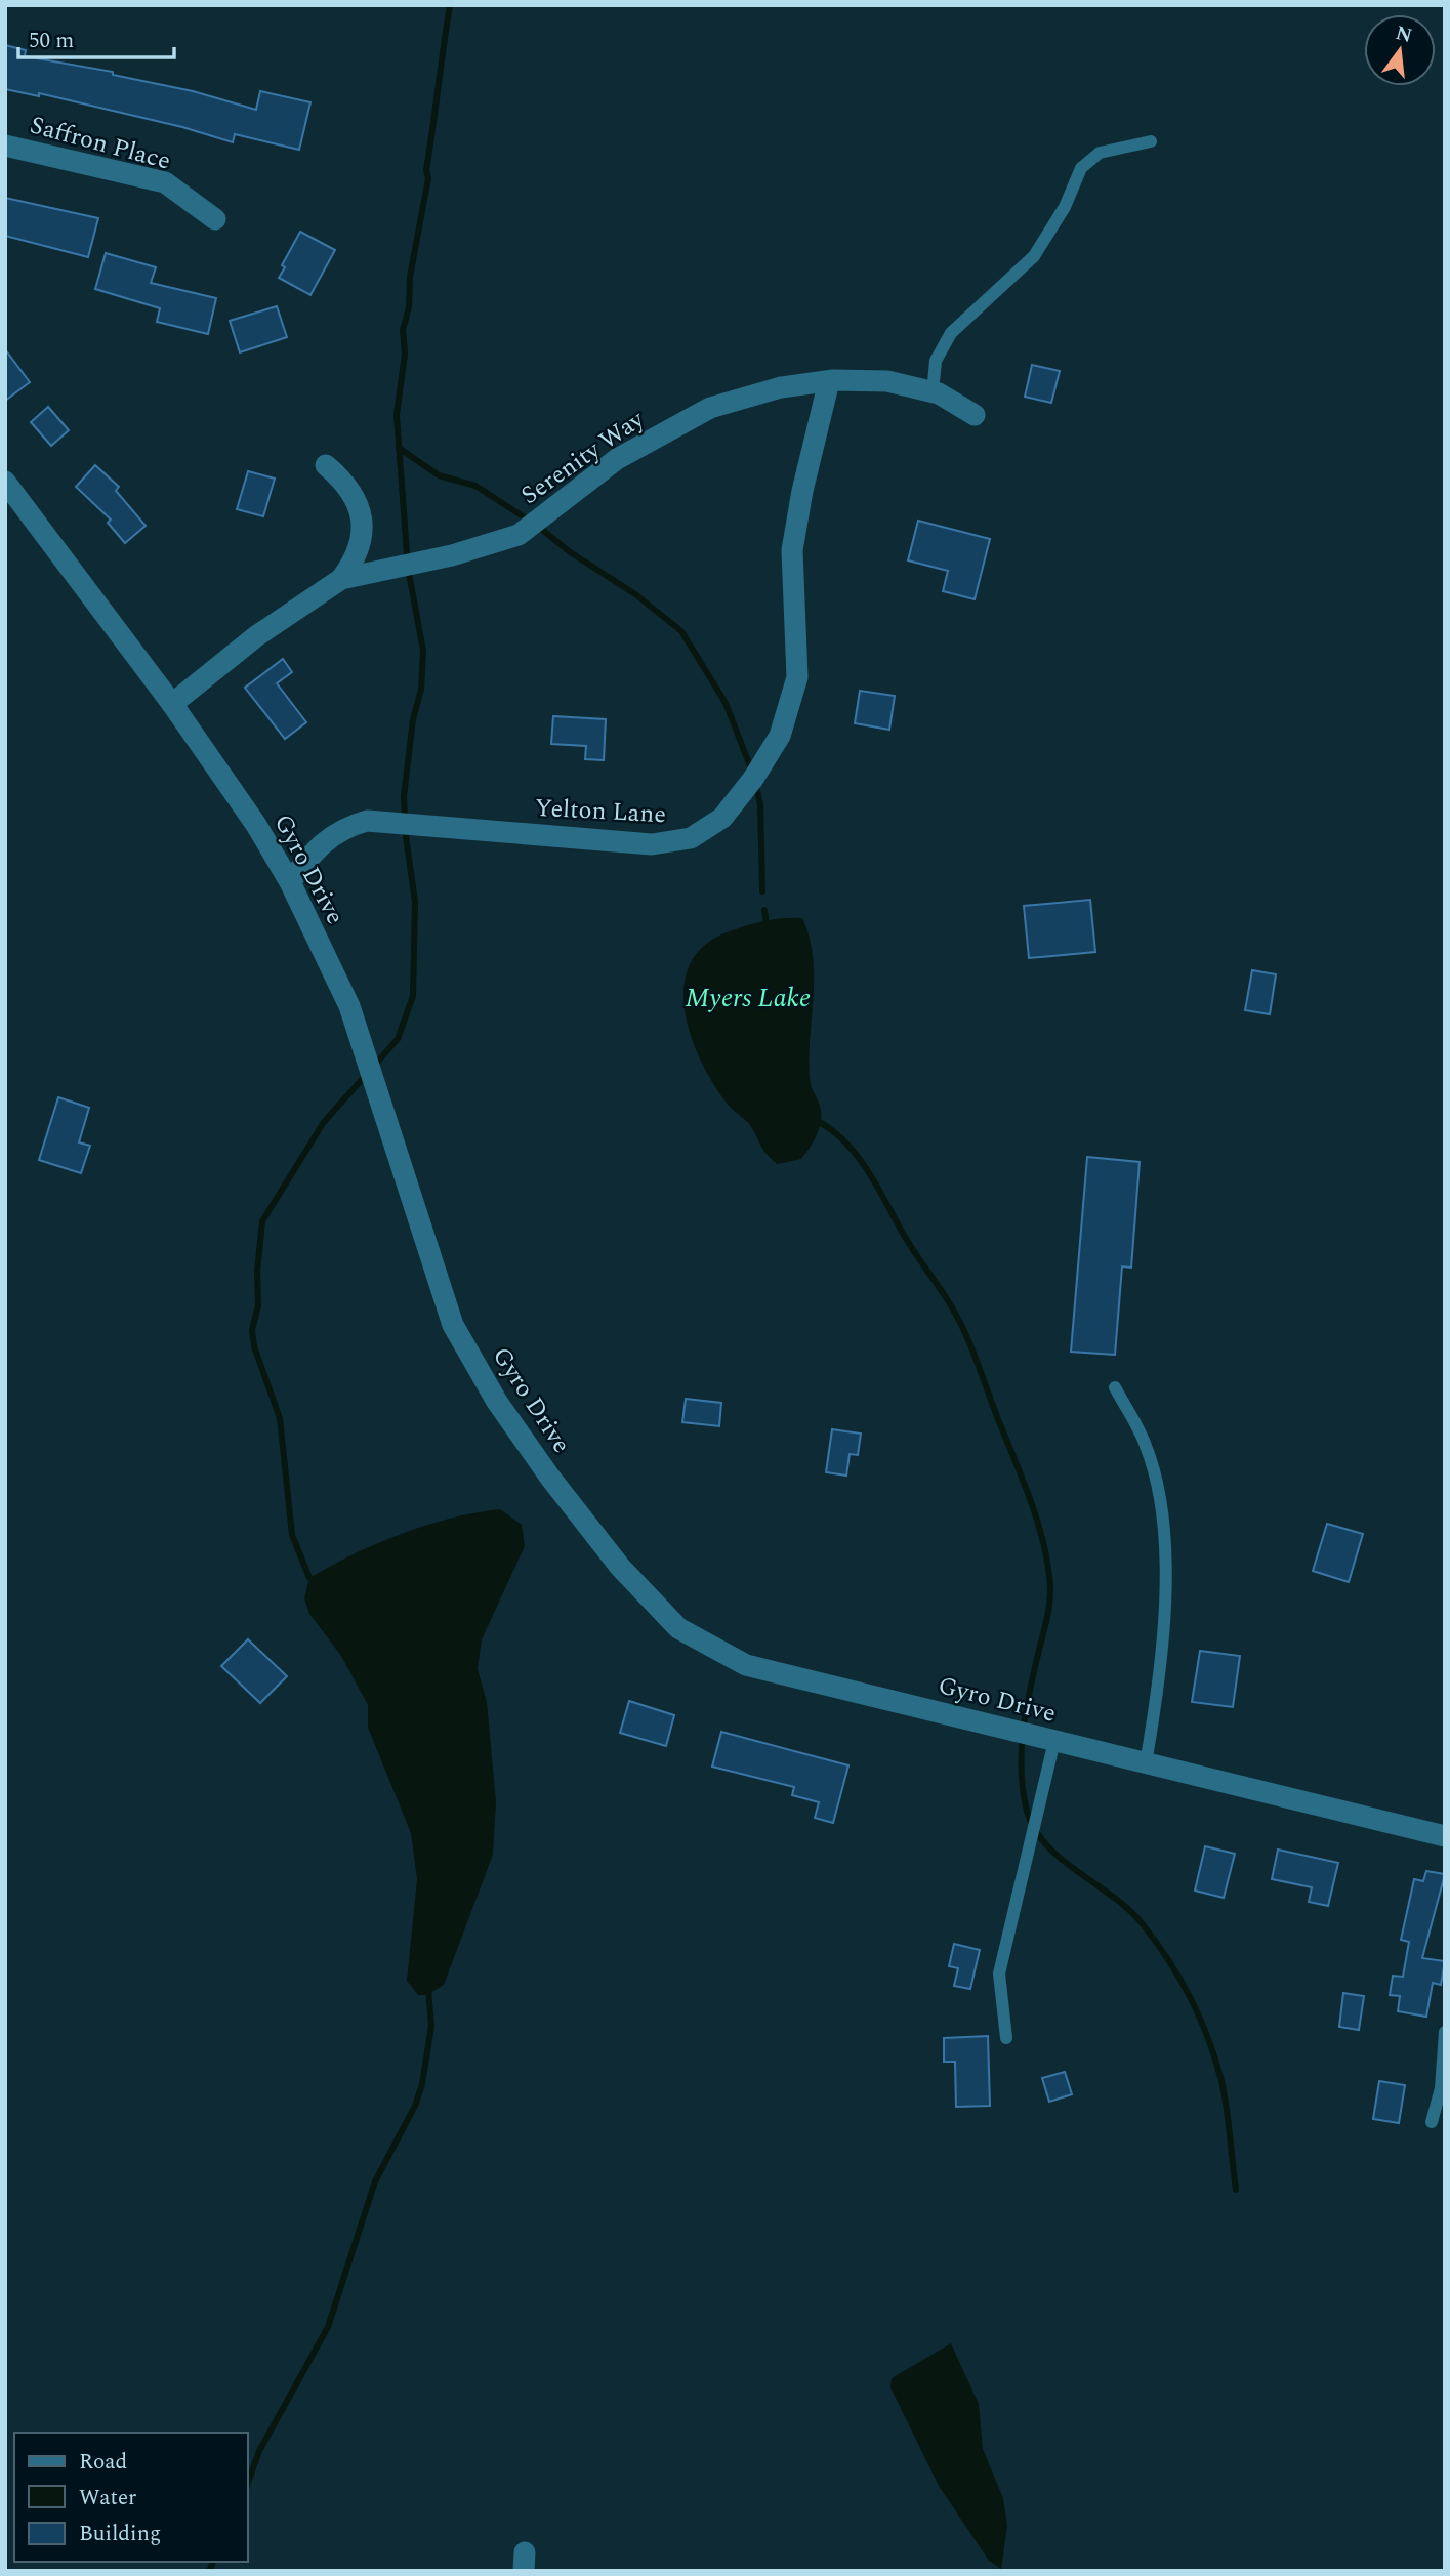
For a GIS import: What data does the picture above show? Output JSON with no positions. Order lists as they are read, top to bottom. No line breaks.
{"streets":{"street":["Saffron Place","Serenity Way","Yelton Lane","Gyro Drive"]},"crossings":[["Serenity Way","Yelton Lane"],["Serenity Way","Gyro Drive"],["Yelton Lane","Gyro Drive"]],"water":["Myers Lake"],"legend":["Road","Water","Building"],"scale_bar":"50 m","north":"top"}
